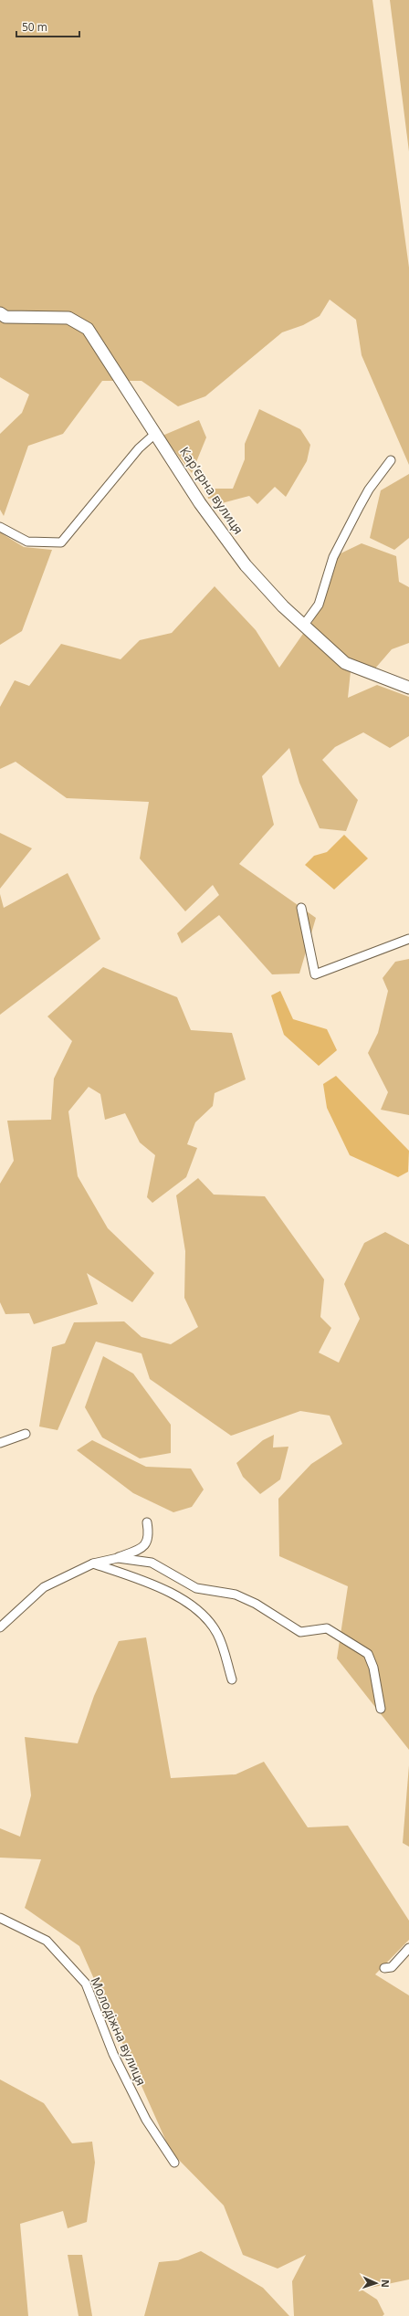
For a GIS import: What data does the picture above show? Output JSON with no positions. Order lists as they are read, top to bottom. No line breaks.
{"streets":{"street":["Карʼєрна вулиця","Молодіжна вулиця"]},"scale_bar":"50 m","north":"right"}
